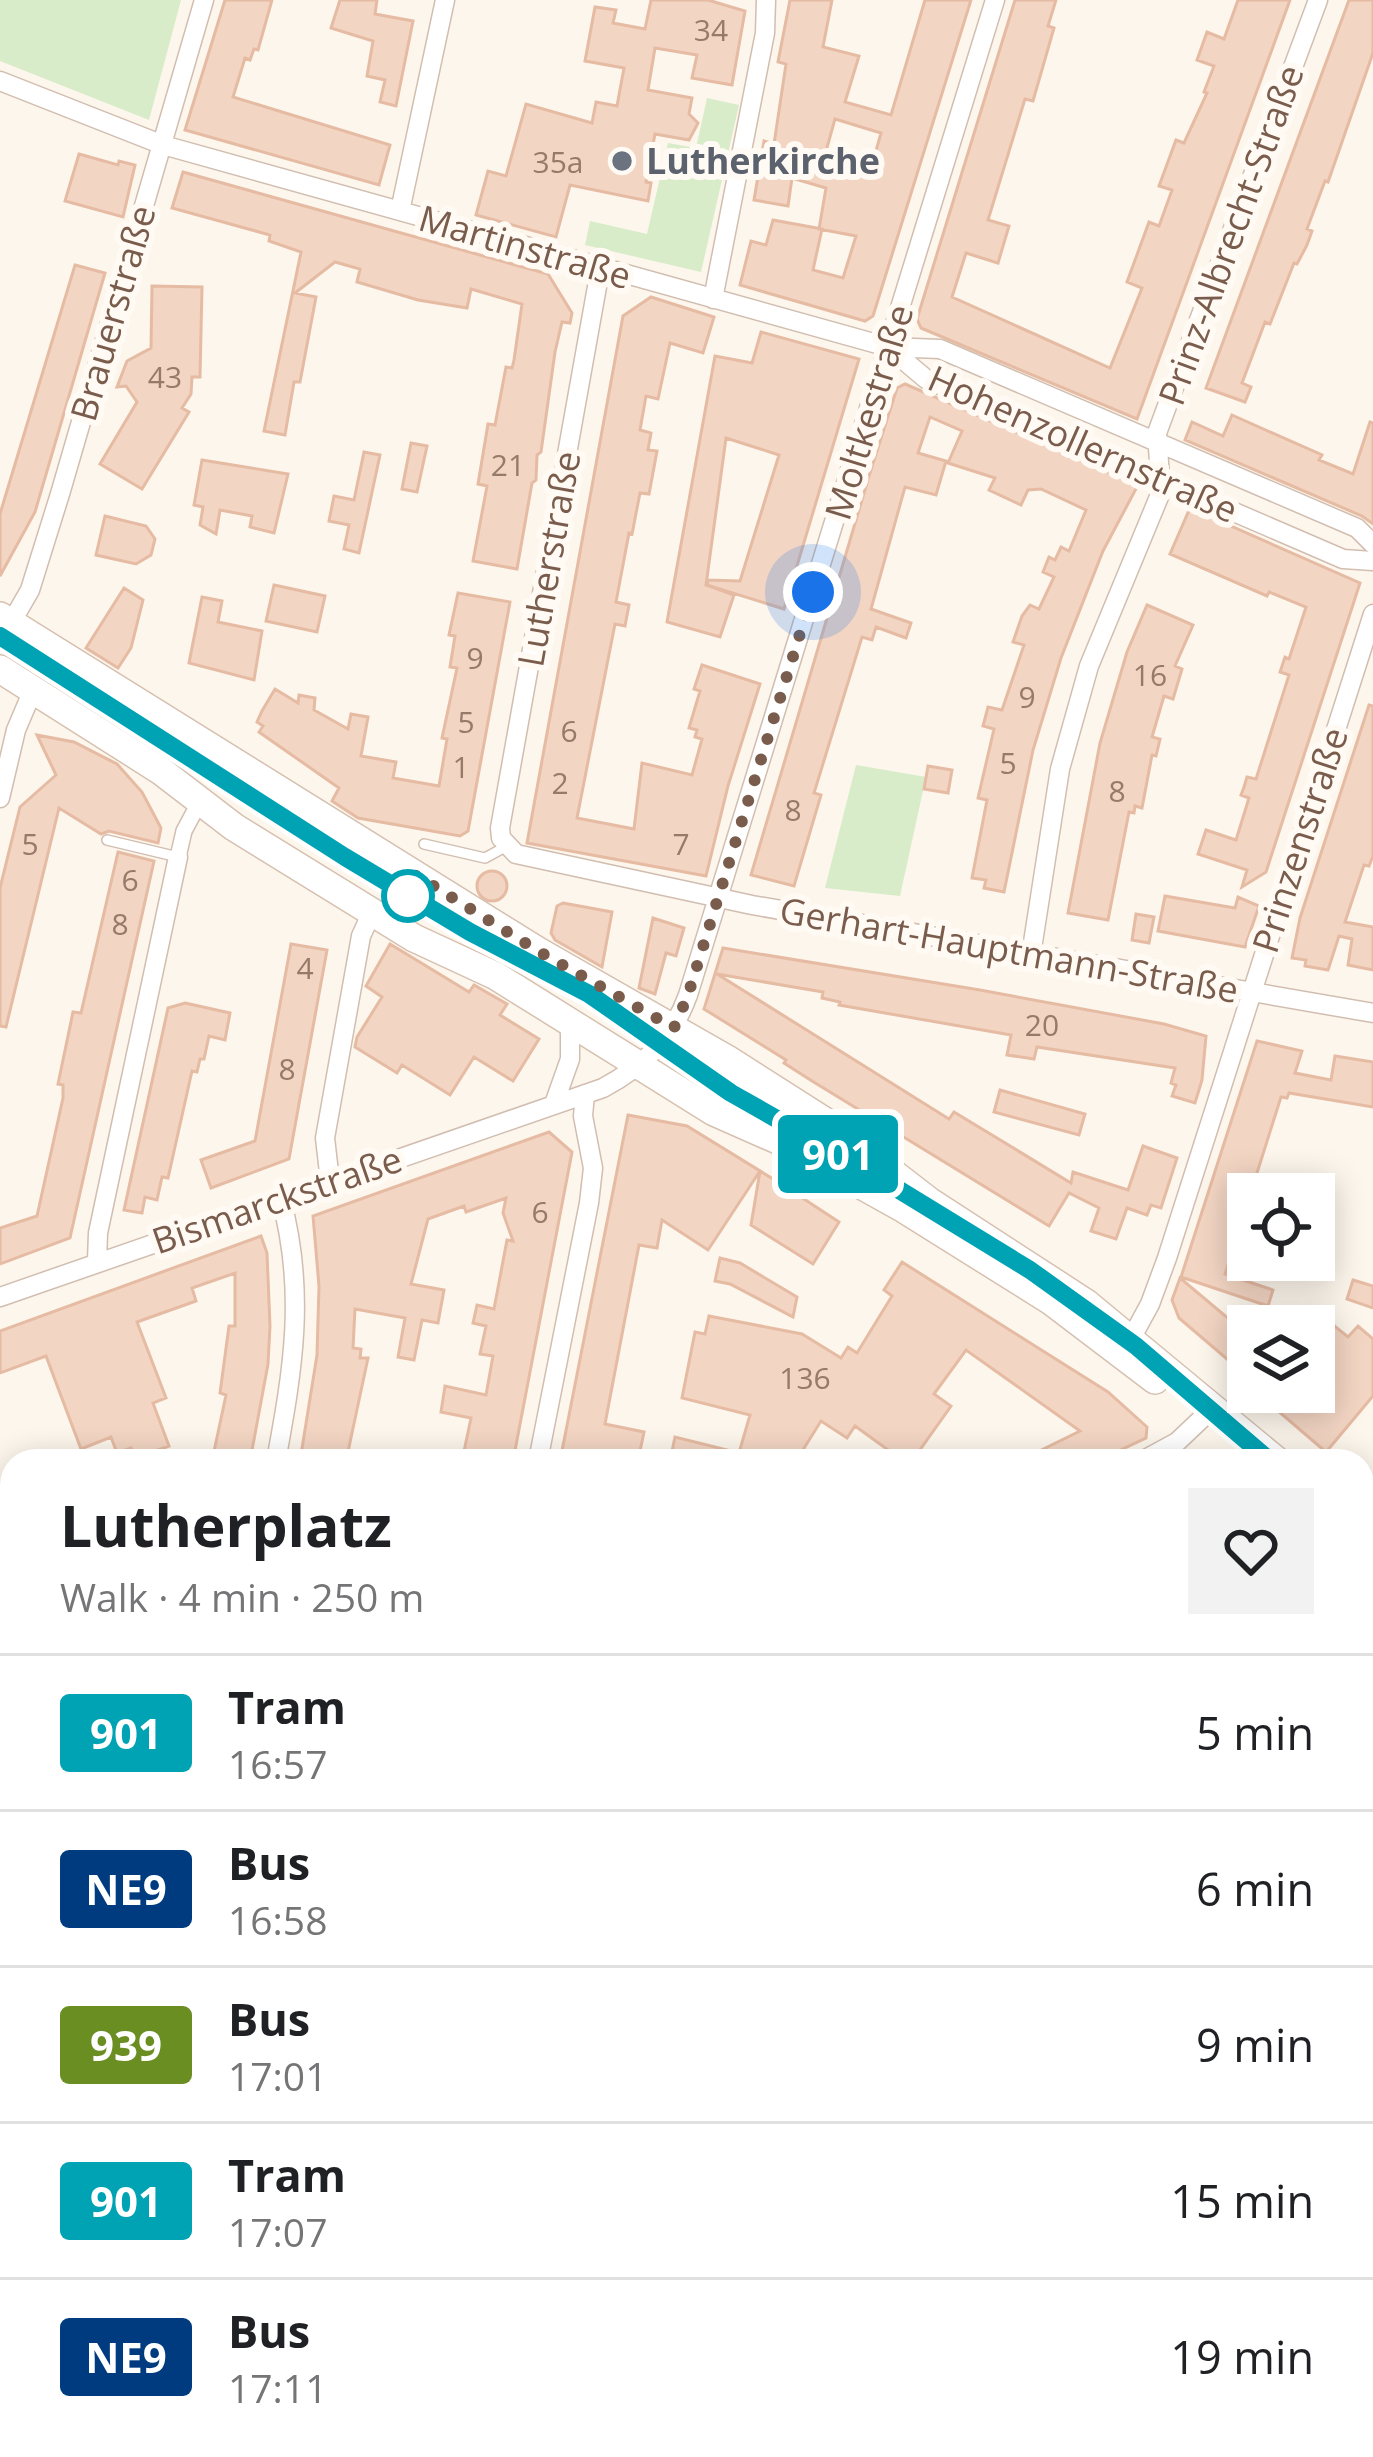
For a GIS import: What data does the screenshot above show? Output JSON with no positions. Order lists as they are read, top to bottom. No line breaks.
{"streets":{"street":["Prinz-Albrecht-Straße","Martinstraße","Brauerstraße","Moltkestraße","Hohenzollernstraße","Lutherstraße","Prinzenstraße","Gerhart-Hauptmann-Straße","Bismarckstraße"]},"crossings":[["Prinz-Albrecht-Straße","Hohenzollernstraße"],["Prinz-Albrecht-Straße","Gerhart-Hauptmann-Straße"],["Martinstraße","Brauerstraße"],["Martinstraße","Moltkestraße"],["Martinstraße","Hohenzollernstraße"],["Martinstraße","Lutherstraße"],["Moltkestraße","Hohenzollernstraße"],["Moltkestraße","Gerhart-Hauptmann-Straße"],["Moltkestraße","Bismarckstraße"],["Lutherstraße","Gerhart-Hauptmann-Straße"],["Prinzenstraße","Gerhart-Hauptmann-Straße"]],"places":["Lutherkirche"],"lines":["tram line 901"],"house_numbers":["34","35a","43","21","9","16","9","5","6","5","1","2","8","8","5","7","6","8","4","20","8","6","136"],"page":{"on_map":"901","heading":["Lutherplatz","Walk · 4 min · 250 m"],"list":[{"mark":"901","name":"Tram","note":"16:57","value":"5 min"},{"mark":"NE9","name":"Bus","note":"16:58","value":"6 min"},{"mark":"939","name":"Bus","note":"17:01","value":"9 min"},{"mark":"901","name":"Tram","note":"17:07","value":"15 min"},{"mark":"NE9","name":"Bus","note":"17:11","value":"19 min"}]}}
